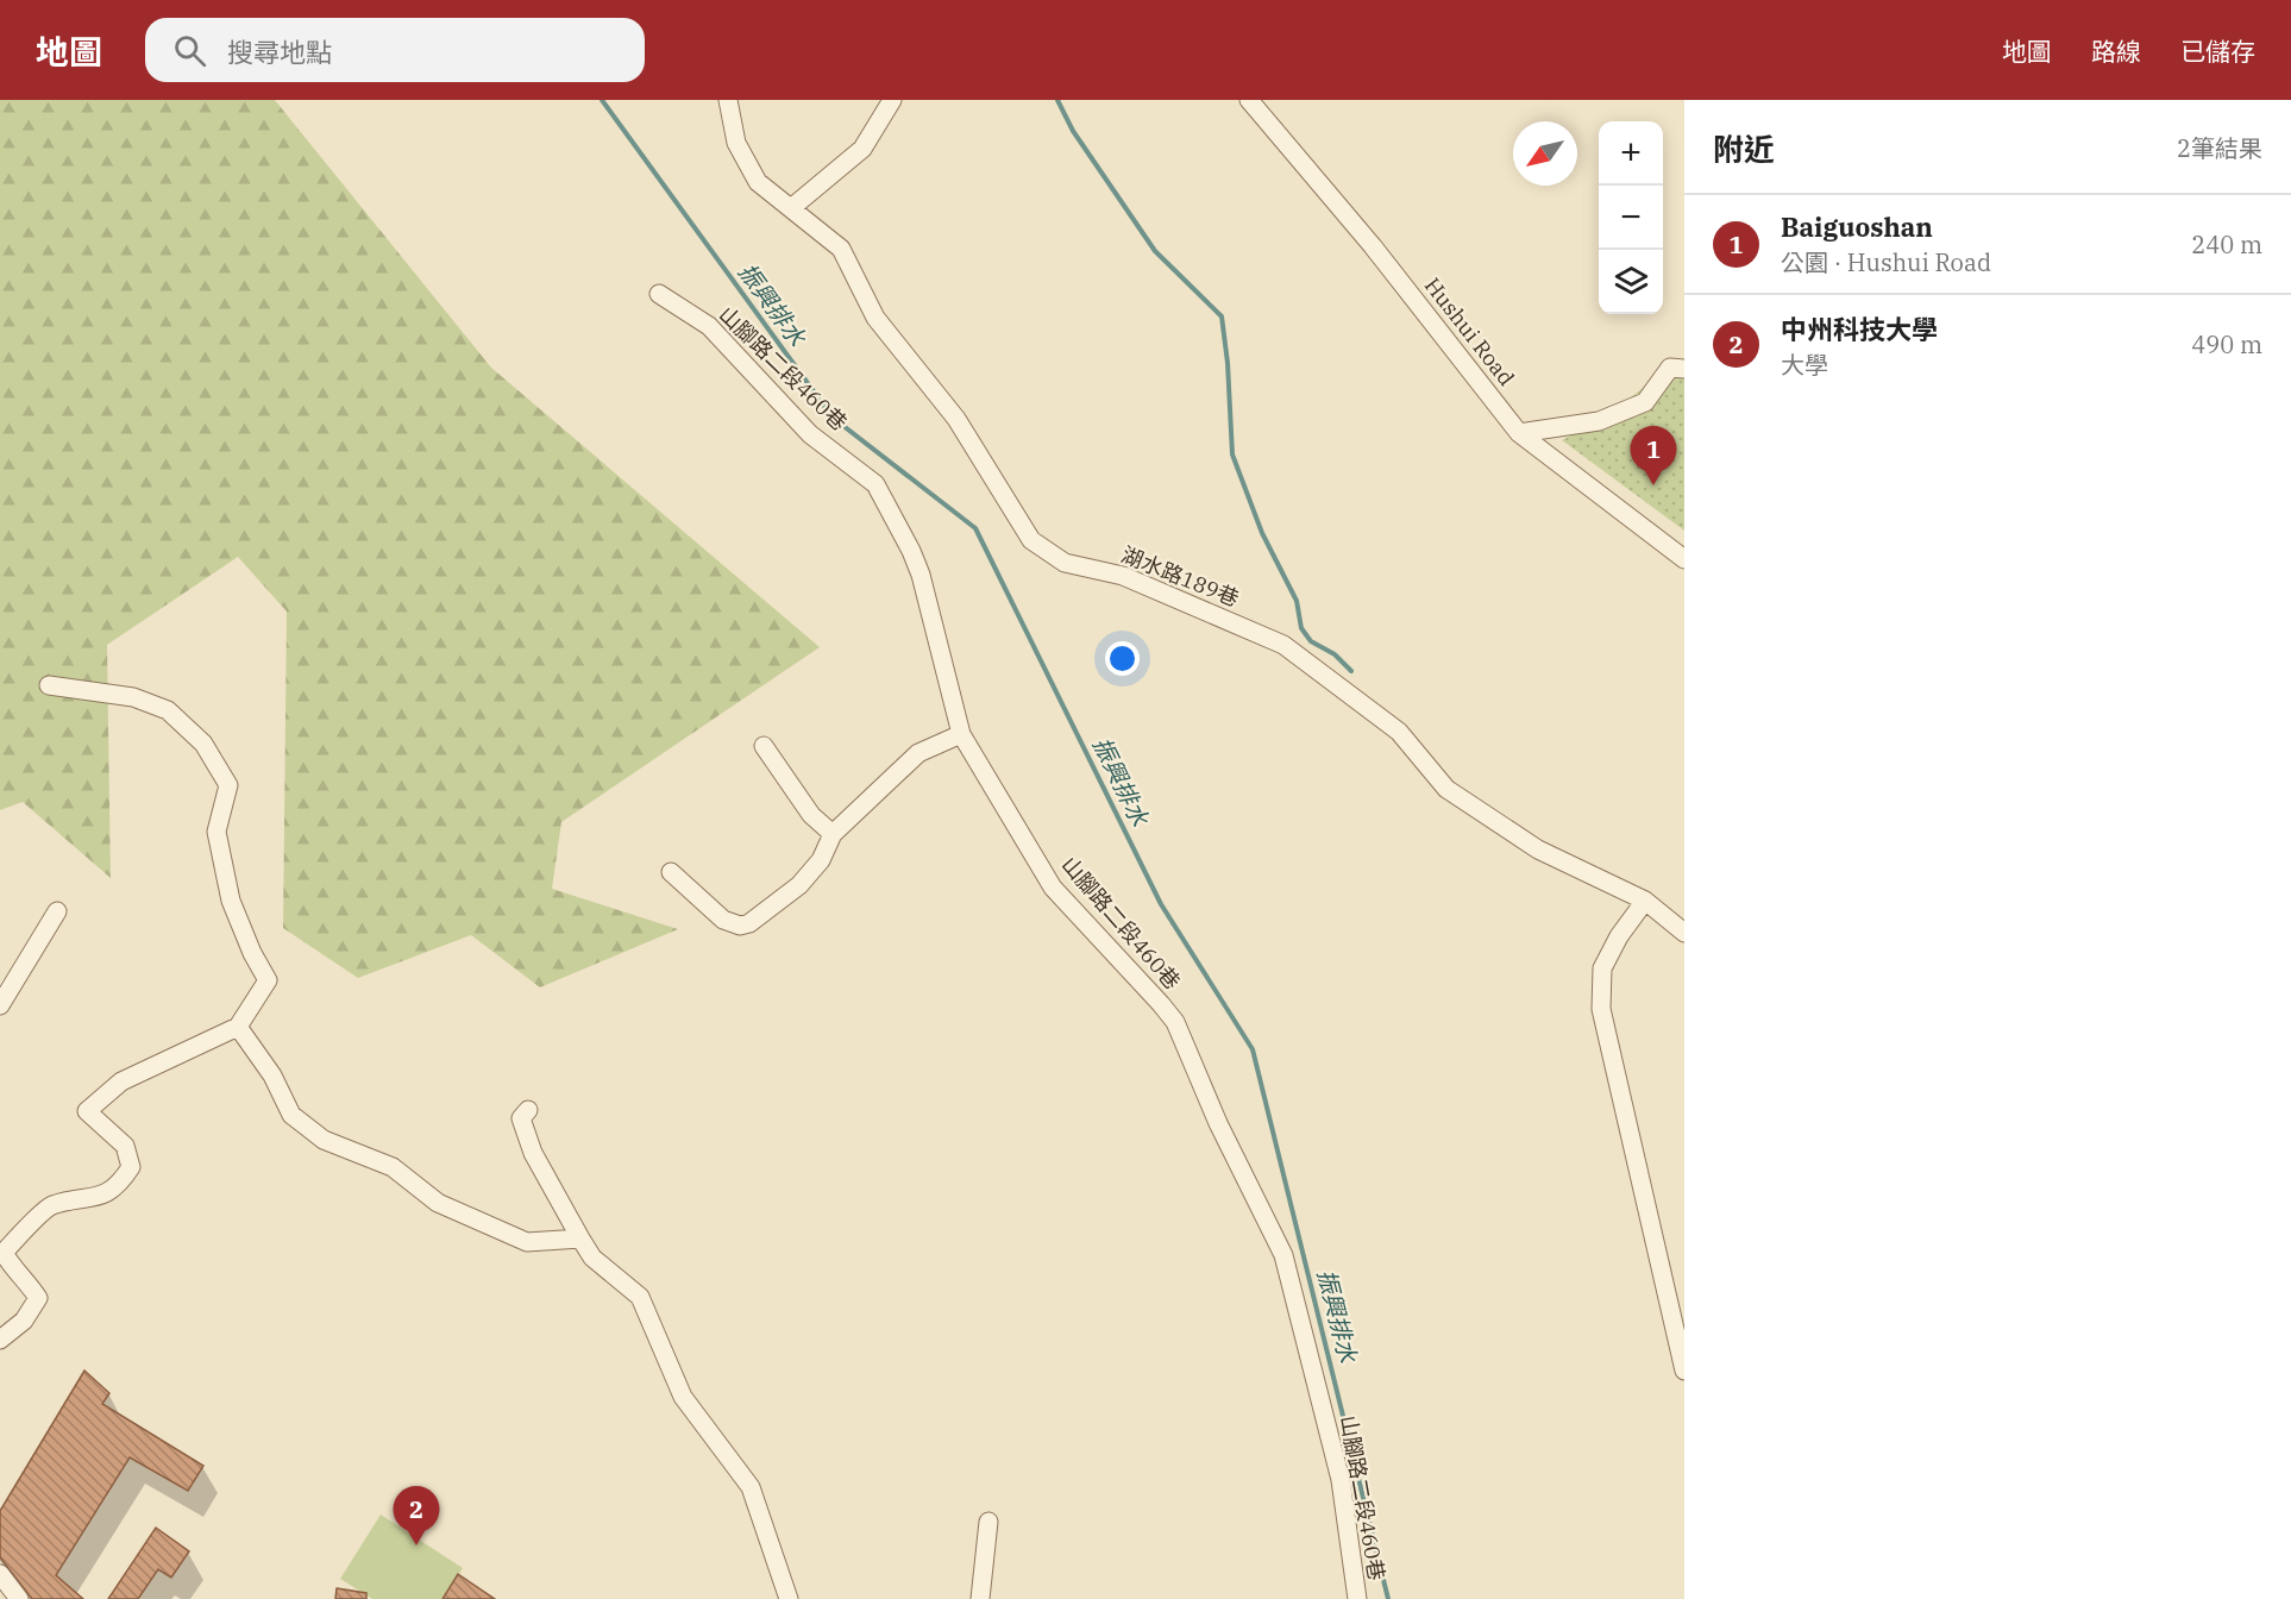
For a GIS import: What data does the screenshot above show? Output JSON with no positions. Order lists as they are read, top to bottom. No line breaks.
{"streets":{"street":["Hushui Road","山腳路二段460巷","湖水路189巷"]},"water":["振興排水"],"north":"bottom left","page":{"header":"地圖","search":"搜尋地點","nav":["地圖","路線","已儲存"],"heading":["附近","2筆結果"],"map_buttons":["+","−"],"list":[{"mark":"1","name":"Baiguoshan","note":"公園 · Hushui Road","value":"240 m"},{"mark":"2","name":"中州科技大學","note":"大學","value":"490 m"}],"pins":["1","2"]}}
